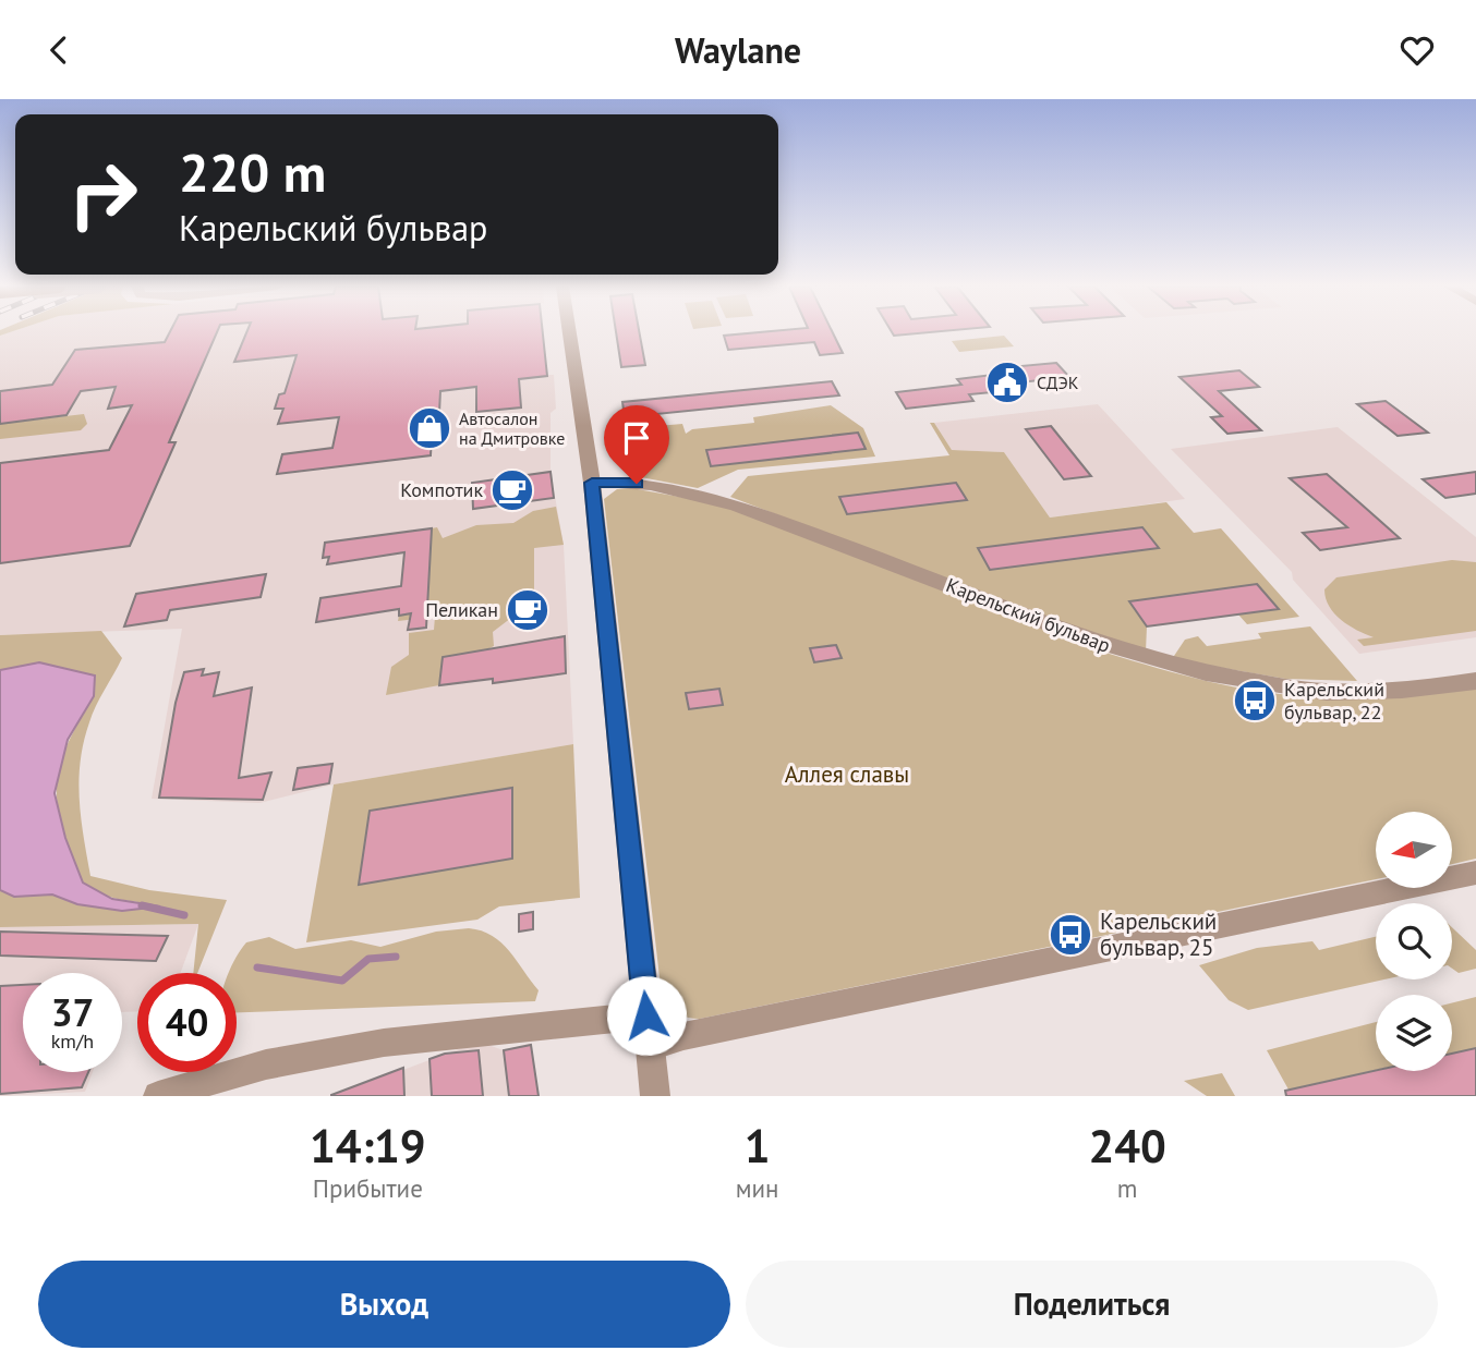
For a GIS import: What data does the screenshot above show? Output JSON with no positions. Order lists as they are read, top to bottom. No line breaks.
{"streets":{"street":["Карельский бульвар"]},"parks":["Аллея славы"],"places":{"public building":["СДЭК"],"shop":["Автосалон на Дмитровке"],"cafe":["Компотик","Пеликан"],"bus stop":["Карельский бульвар, 22","Карельский бульвар, 25"]},"north":"left","page":{"header":"Waylane","turn":["220 m","Карельский бульвар"],"speed":"37 km/h","limit":"40","eta":["14:19","Прибытие","1","мин","240","m"],"buttons":["Выход","Поделиться"]}}
